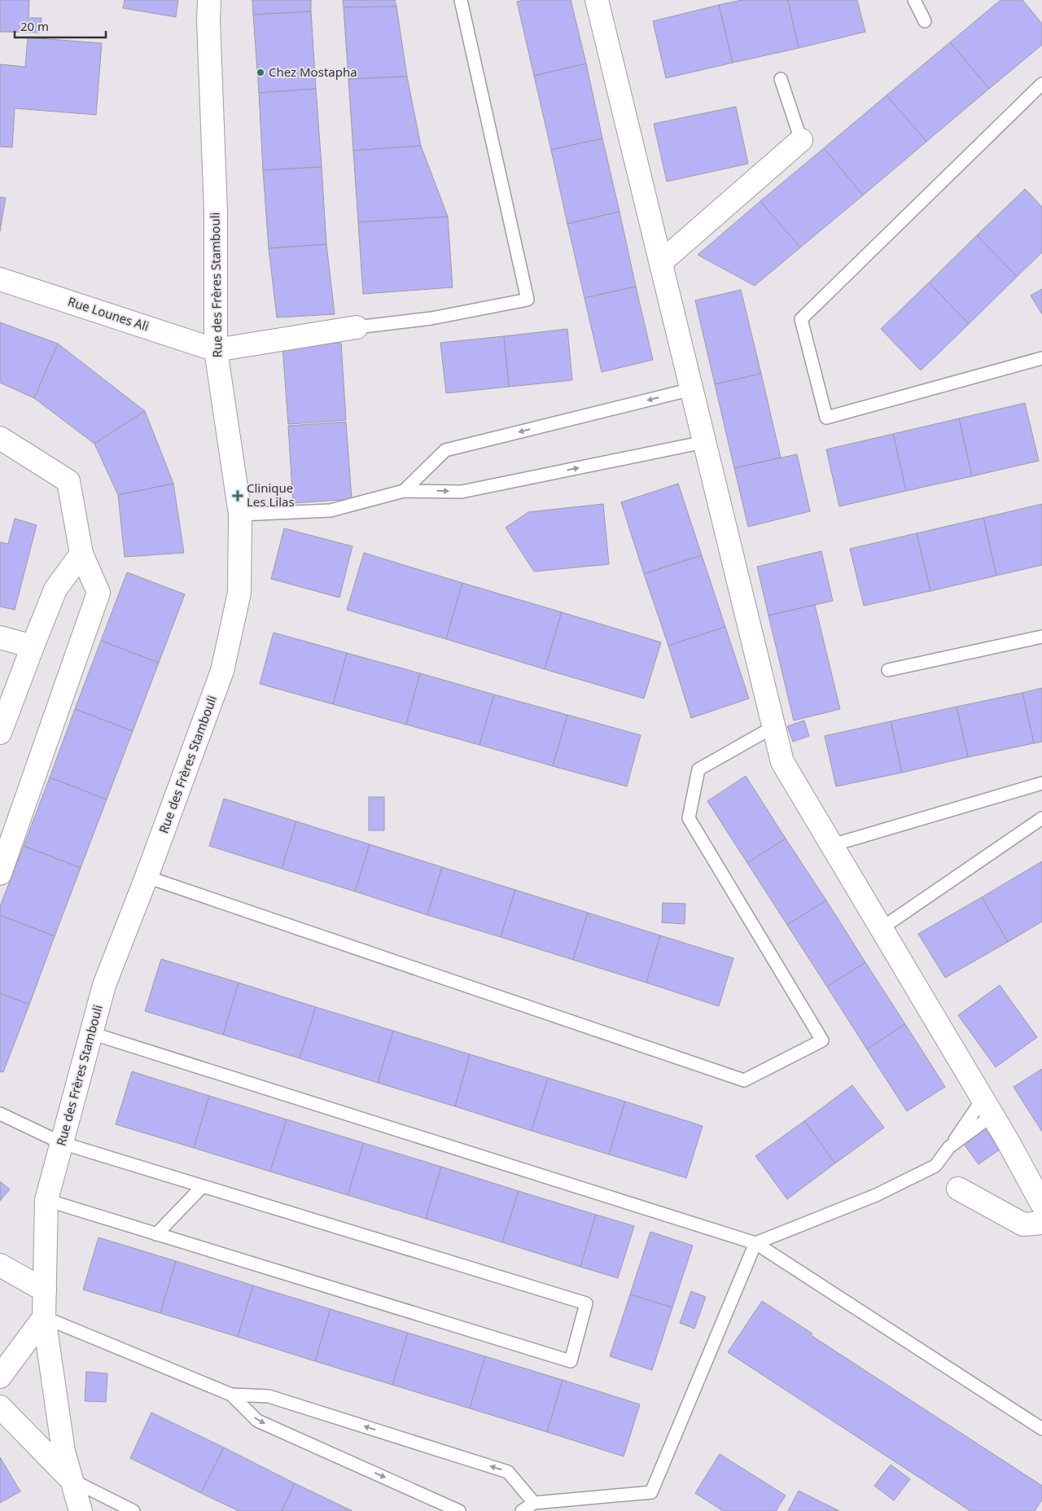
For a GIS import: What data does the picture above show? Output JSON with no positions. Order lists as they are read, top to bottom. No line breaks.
{"streets":{"street":["Rue des Frères Stambouli","Rue Lounes Ali"]},"crossings":[["Rue des Frères Stambouli","Rue Lounes Ali"]],"places":{"other":["Chez Mostapha"],"health":["Clinique Les Lilas"]},"scale_bar":"20 m"}
